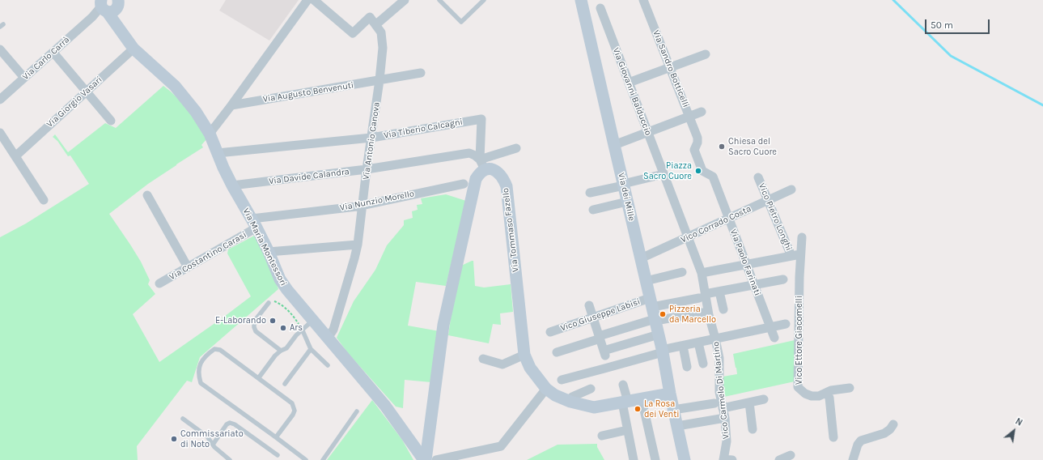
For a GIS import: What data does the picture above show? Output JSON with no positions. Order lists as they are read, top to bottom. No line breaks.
{"streets":{"main road":["Via dei Mille","Via Tommaso Fazello","Via Maria Montessori"],"street":["Via Carlo Carrà","Via Sandro Botticelli","Via Giovanni Balduccio","Via Augusto Benvenuti","Via Giorgio Vasari","Via Tiberio Calcagni","Via Antonio Canova","Via Davide Calandra","Via Nunzio Morello","Vico Pietro Longhi","Vico Corrado Costa","Via Costantino Carasi","Via Paolo Farinati","Vico Giuseppe Labisi","Vico Ettore Giacomelli","Vico Carmelo Di Martino"]},"crossings":[["Via Carlo Carrà","Via Maria Montessori"],["Via Sandro Botticelli","Via Paolo Farinati"],["Via Giovanni Balduccio","Vico Carmelo Di Martino"],["Via Augusto Benvenuti","Via Antonio Canova"],["Via Giorgio Vasari","Via Maria Montessori"],["Via Tiberio Calcagni","Via Antonio Canova"],["Via Tiberio Calcagni","Via Davide Calandra"],["Via Tiberio Calcagni","Via Tommaso Fazello"],["Via Tiberio Calcagni","Via Maria Montessori"],["Via Antonio Canova","Via Davide Calandra"],["Via Antonio Canova","Via Nunzio Morello"],["Via Antonio Canova","Via Maria Montessori"],["Via Davide Calandra","Via Tommaso Fazello"],["Via Davide Calandra","Via Maria Montessori"],["Via dei Mille","Vico Corrado Costa"],["Via dei Mille","Via Tommaso Fazello"],["Via dei Mille","Vico Giuseppe Labisi"],["Via Nunzio Morello","Via Maria Montessori"],["Via Nunzio Morello","Via Costantino Carasi"],["Vico Pietro Longhi","Vico Corrado Costa"],["Vico Pietro Longhi","Vico Ettore Giacomelli"],["Vico Corrado Costa","Via Paolo Farinati"],["Vico Corrado Costa","Vico Carmelo Di Martino"],["Via Maria Montessori","Via Costantino Carasi"],["Via Paolo Farinati","Vico Giuseppe Labisi"],["Vico Giuseppe Labisi","Vico Carmelo Di Martino"]],"places":["Chiesa del Sacro Cuore","Piazza Sacro Cuore","Pizzeria da Marcello","E-Laborando","Ars","La Rosa dei Venti","Commissariato di Noto"],"scale_bar":"50 m","north":"top right"}
